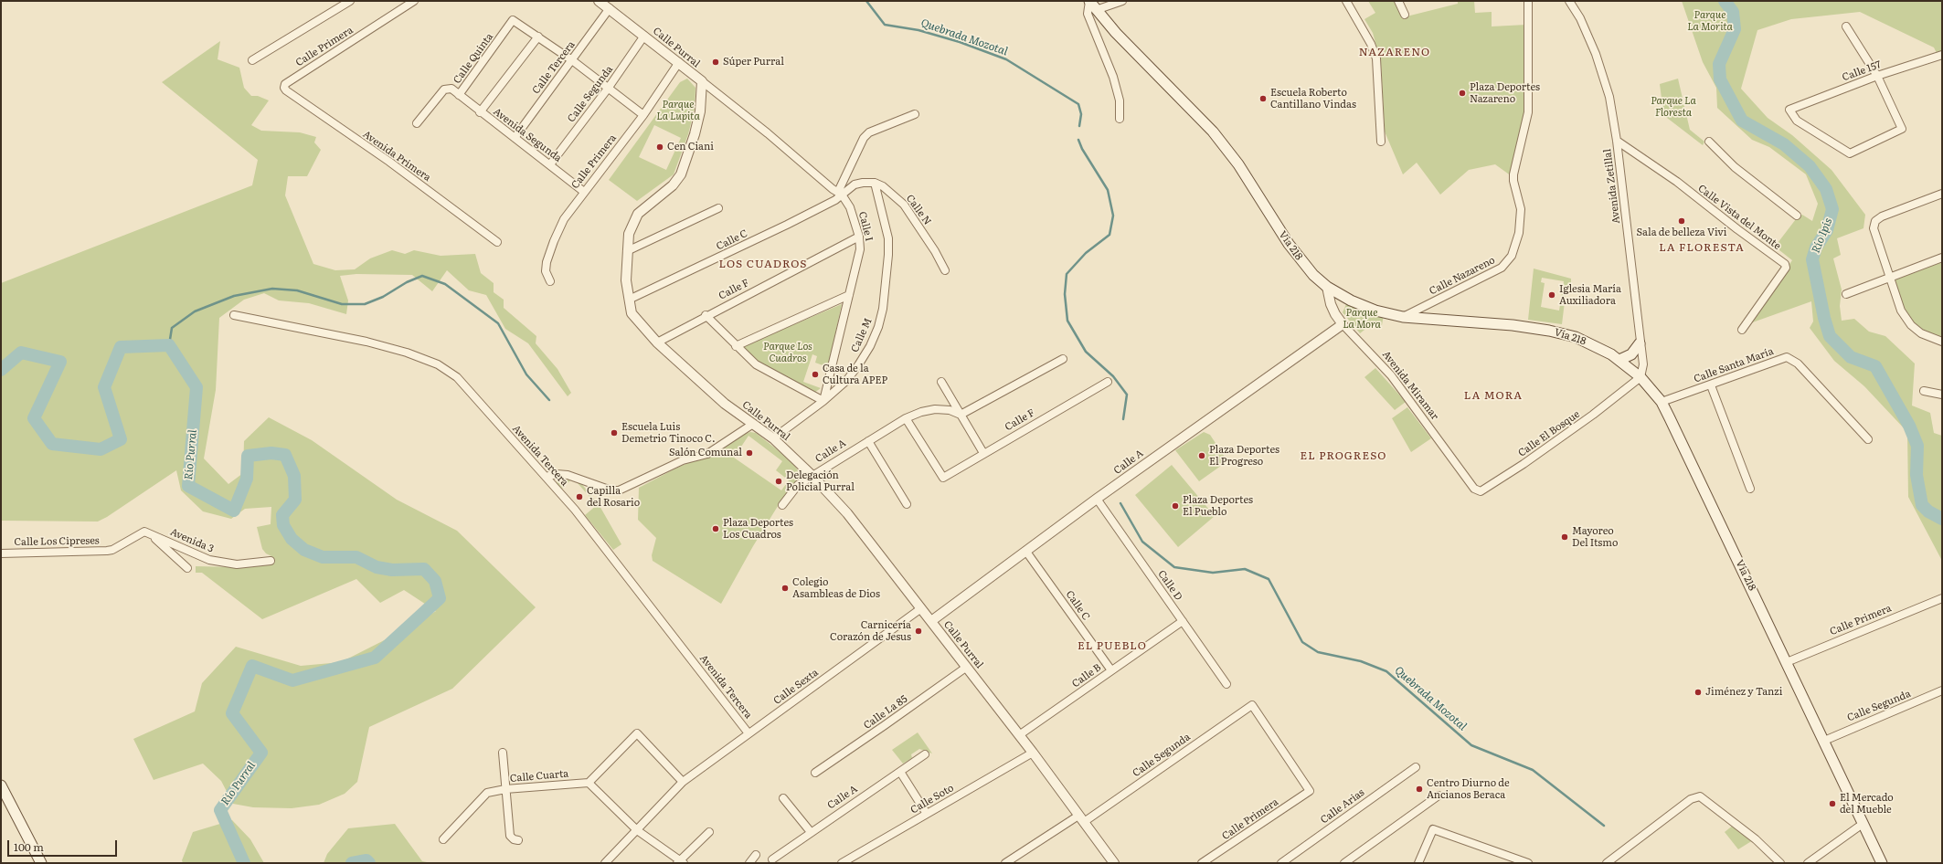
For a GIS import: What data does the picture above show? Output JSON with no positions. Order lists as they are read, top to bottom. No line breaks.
{"streets":{"main road":["Vía 218"],"street":["Calle Primera","Calle Purral","Calle Quinta","Calle Tercera","Calle 157","Calle Segunda","Avenida Segunda","Avenida Primera","Avenida Zetillal","Calle N","Calle Vista del Monte","Calle I","Calle C","Calle Nazareno","Calle F","Calle M","Calle Santa María","Avenida Miramar","Calle El Bosque","Calle A","Avenida Tercera","Avenida 3","Calle Los Cipreses","Calle D","Calle B","Calle Sexta","Calle La 85","Calle Cuarta","Calle Soto","Calle Arias"]},"crossings":[["Calle Primera","Calle Purral"],["Calle Primera","Calle Segunda"],["Calle Primera","Avenida Segunda"],["Calle Primera","Avenida Primera"],["Calle Primera","Vía 218"],["Calle Purral","Calle Tercera"],["Calle Purral","Calle Segunda"],["Calle Purral","Calle I"],["Calle Purral","Calle C"],["Calle Purral","Calle F"],["Calle Purral","Calle A"],["Calle Purral","Calle B"],["Calle Purral","Calle Sexta"],["Calle Purral","Calle La 85"],["Calle Purral","Calle Soto"],["Calle Quinta","Avenida Segunda"],["Calle Tercera","Avenida Segunda"],["Calle Segunda","Avenida Segunda"],["Calle Segunda","Vía 218"],["Avenida Zetillal","Calle Vista del Monte"],["Avenida Zetillal","Vía 218"],["Avenida Zetillal","Calle El Bosque"],["Calle N","Calle M"],["Calle I","Calle C"],["Calle I","Calle F"],["Calle I","Calle M"],["Calle C","Calle A"],["Calle C","Calle B"],["Vía 218","Calle Nazareno"],["Vía 218","Calle Santa María"],["Vía 218","Avenida Miramar"],["Vía 218","Calle El Bosque"],["Calle F","Calle A"],["Avenida Miramar","Calle El Bosque"],["Avenida Miramar","Calle A"],["Calle A","Calle D"],["Avenida Tercera","Calle Sexta"],["Avenida 3","Calle Los Cipreses"],["Calle D","Calle B"]],"districts":["NAZARENO","LA FLORESTA","LOS CUADROS","LA MORA","EL PROGRESO","EL PUEBLO"],"water":["Quebrada Mozotal","Río Ipís","Río Purral"],"parks":["Parque La Morita","Parque La Floresta","Parque La Lupita","Parque La Mora","Parque Los Cuadros"],"places":["Súper Purral","Plaza Deportes Nazareno","Escuela Roberto Cantillano Vindas","Cen Ciani","Sala de belleza Vivi","Iglesia María Auxiliadora","Casa de la Cultura APEP","Escuela Luis Demetrio Tinoco C.","Salón Comunal","Plaza Deportes El Progreso","Delegación Policial Purral","Capilla del Rosario","Plaza Deportes El Pueblo","Plaza Deportes Los Cuadros","Mayoreo Del Itsmo","Colegio Asambleas de Dios","Carnicería Corazón de Jesus","Jiménez y Tanzi","Centro Diurno de Ancianos Beraca","El Mercado del Mueble"],"scale_bar":"100 m"}
